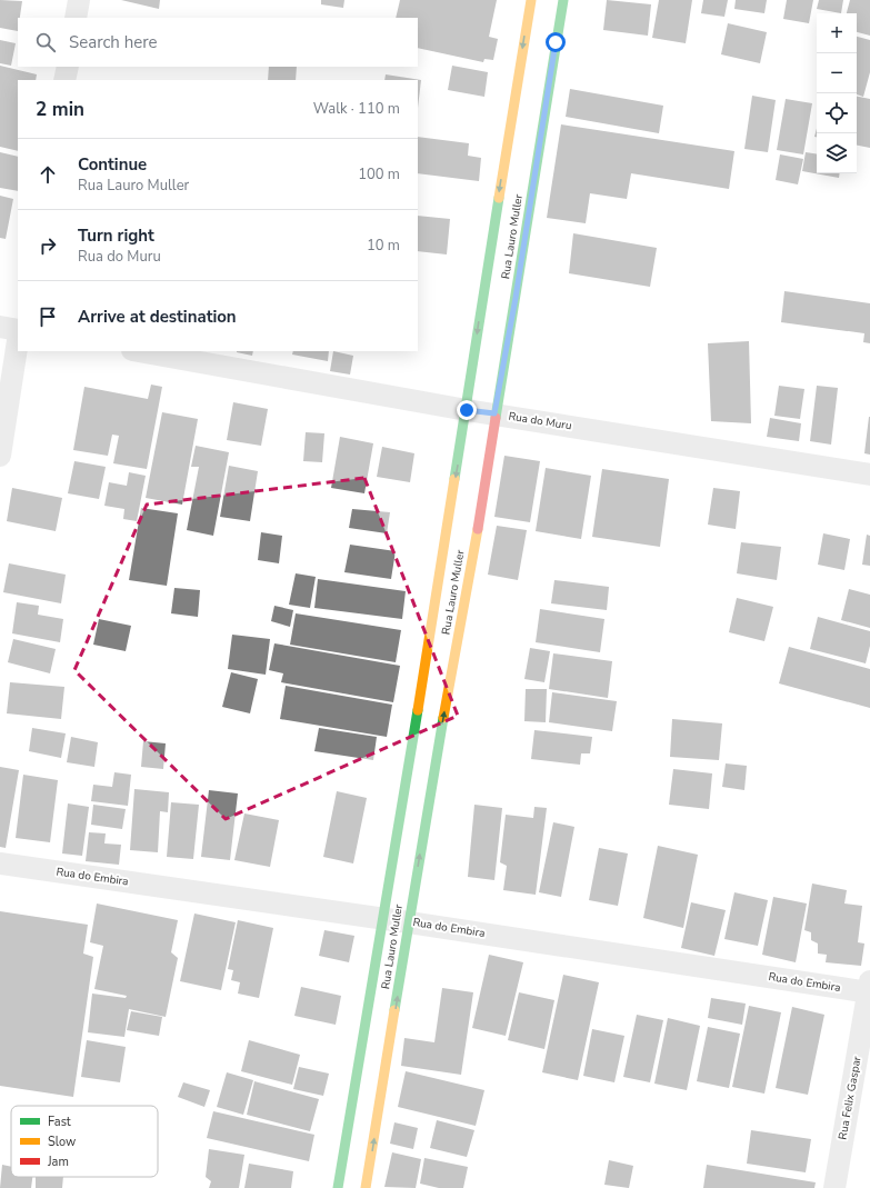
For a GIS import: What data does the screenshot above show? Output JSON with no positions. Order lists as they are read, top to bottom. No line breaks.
{"streets":{"street":["Rua Lauro Muller","Rua do Muru","Rua do Embira","Rua Felix Gaspar"]},"crossings":[["Rua Lauro Muller","Rua do Muru"],["Rua Lauro Muller","Rua do Embira"],["Rua do Embira","Rua Felix Gaspar"]],"legend":["Fast","Slow","Jam"],"page":{"map_buttons":["+","−"],"search":"Search here","heading":["2 min","Walk · 110 m"],"list":[["Continue","Rua Lauro Muller","100 m"],["Turn right","Rua do Muru","10 m"],"Arrive at destination"]}}
